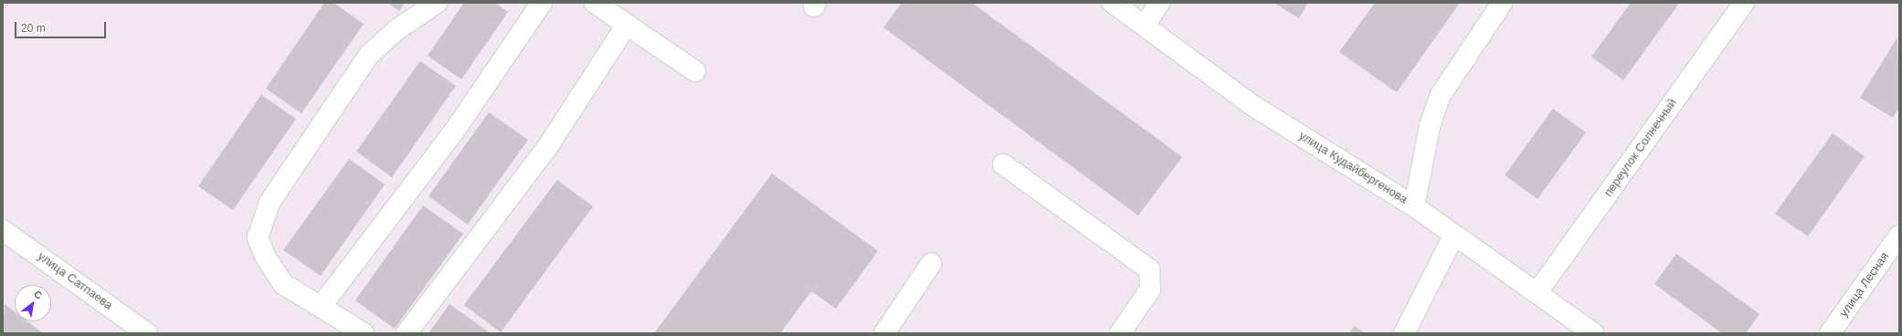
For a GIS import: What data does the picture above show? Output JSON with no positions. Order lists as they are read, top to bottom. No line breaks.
{"streets":{"street":["переулок Солнечный","улица Кудайбергенова","улица Сатпаева","улица Лесная"]},"crossings":[["переулок Солнечный","улица Кудайбергенова"]],"scale_bar":"20 m","north":"top right"}
